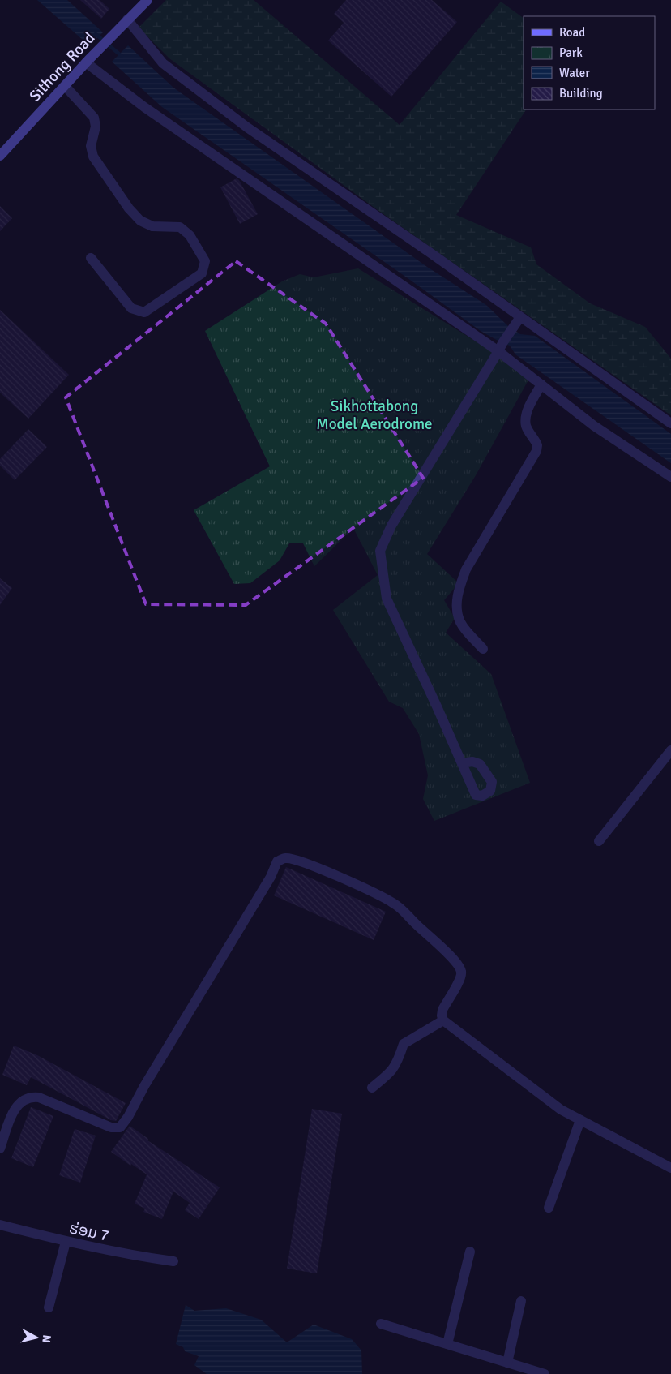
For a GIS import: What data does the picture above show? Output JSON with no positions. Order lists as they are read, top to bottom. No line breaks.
{"streets":{"main road":["Sithong Road"],"street":["ຮ່ອມ 7"]},"parks":["Sikhottabong Model Aerodrome"],"legend":["Road","Park","Water","Building"],"north":"right"}
